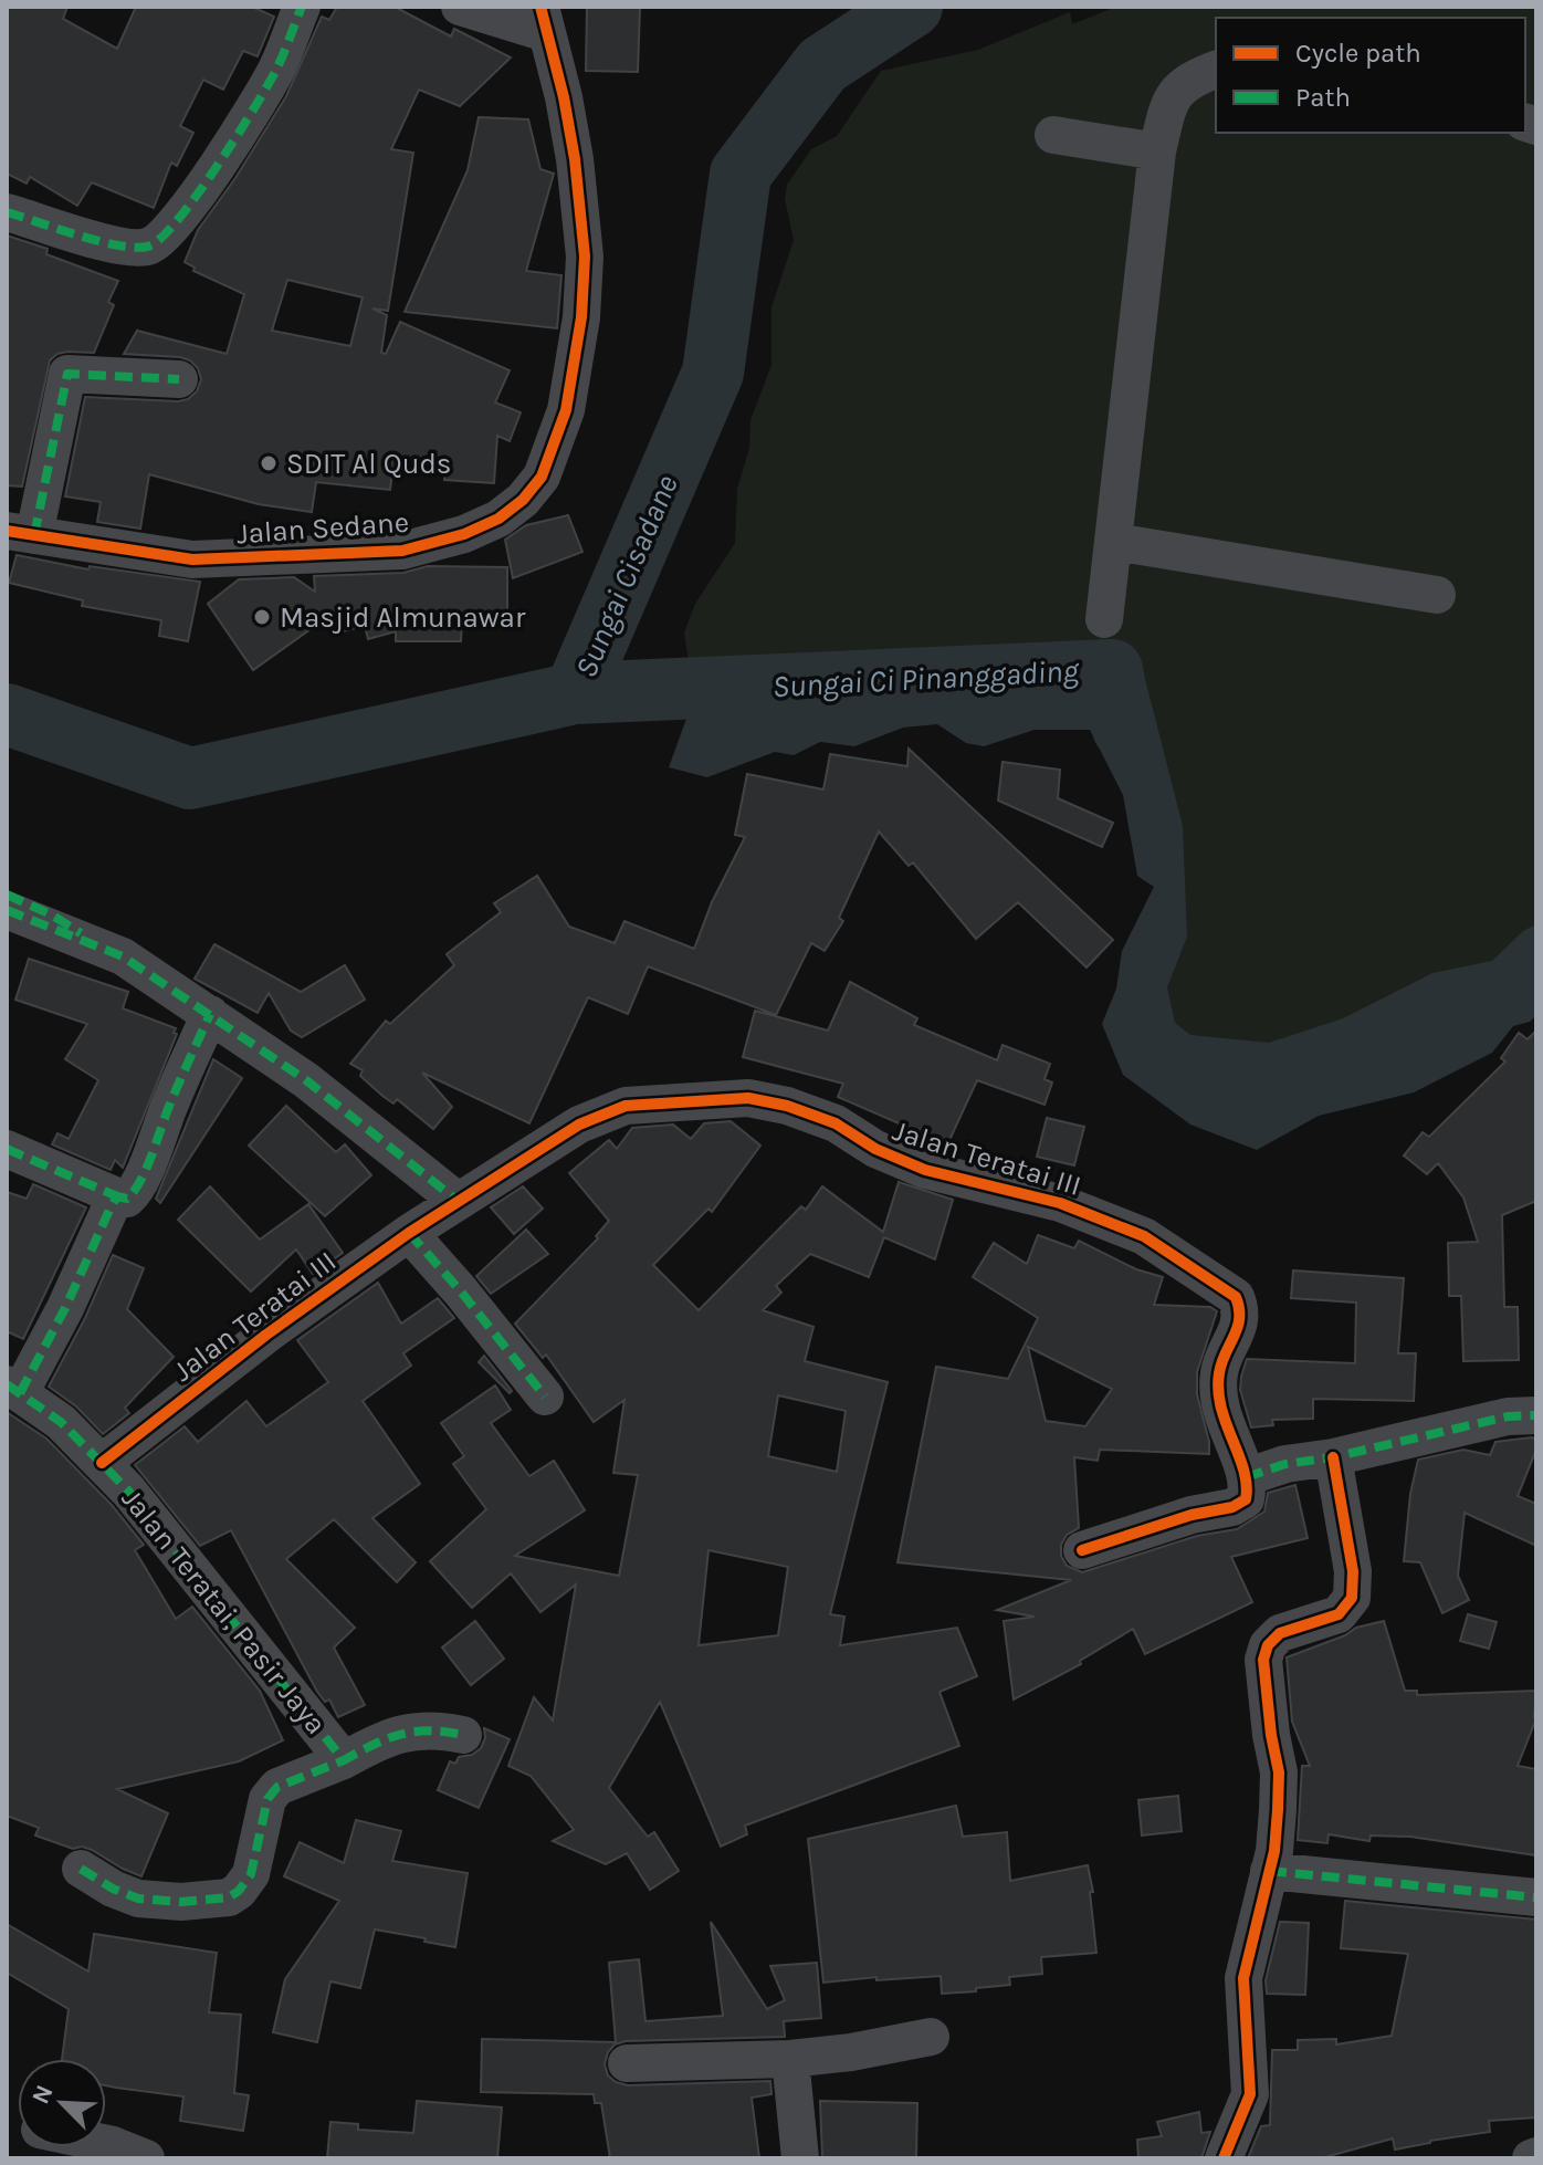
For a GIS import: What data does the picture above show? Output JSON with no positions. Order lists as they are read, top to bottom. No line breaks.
{"streets":{"street":["Jalan Sedane","Jalan Teratai III","Jalan Teratai, Pasir Jaya"]},"crossings":[["Jalan Teratai III","Jalan Teratai, Pasir Jaya"]],"water":["Sungai Cisadane","Sungai Ci Pinanggading"],"places":["SDIT Al Quds","Masjid Almunawar"],"legend":["Cycle path","Path"],"north":"top left"}
